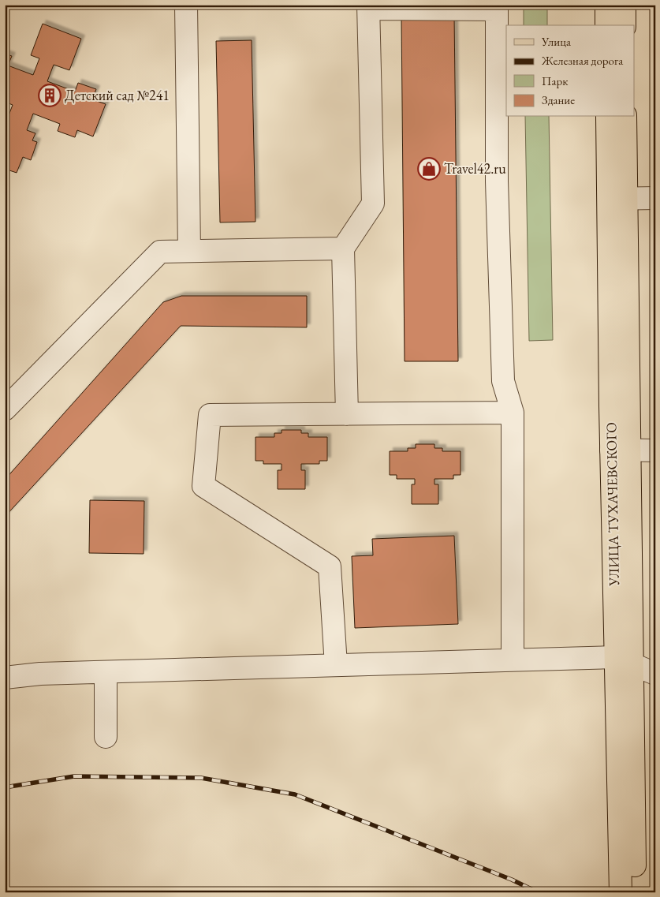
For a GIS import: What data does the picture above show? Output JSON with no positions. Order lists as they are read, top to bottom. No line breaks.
{"streets":{"main road":["УЛИЦА ТУХАЧЕВСКОГО"]},"places":{"building":["Детский сад №241"],"shop":["Travel42.ru"]},"legend":["Улица","Железная дорога","Парк","Здание"]}
